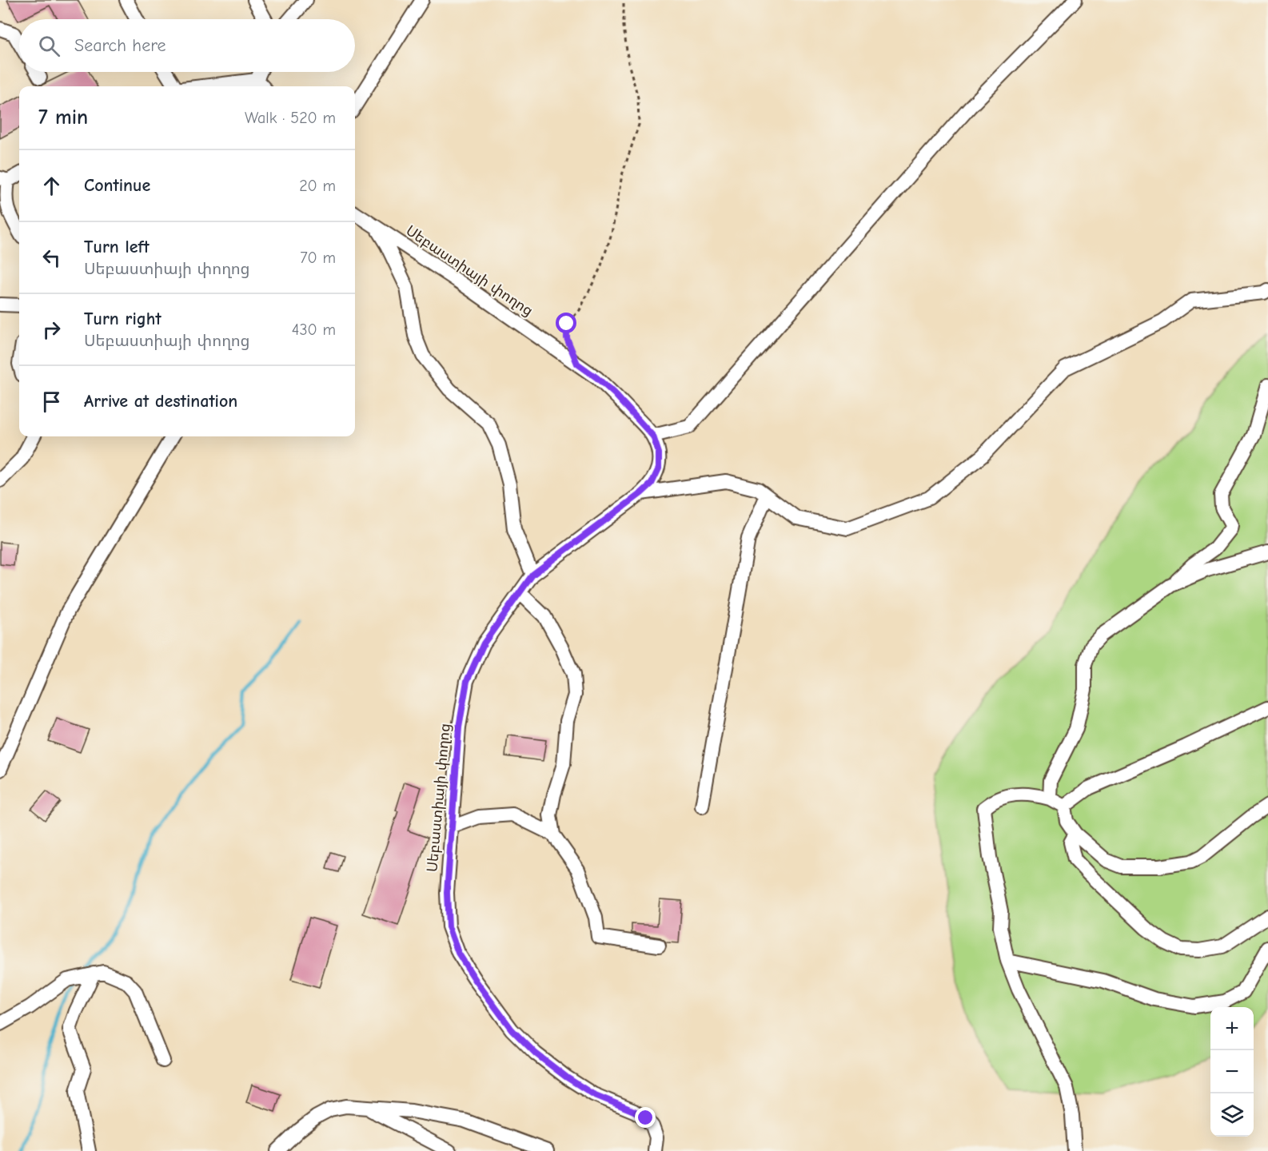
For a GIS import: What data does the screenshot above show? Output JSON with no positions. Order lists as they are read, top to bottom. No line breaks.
{"streets":{"street":["Սեբաստիայի փողոց"]},"page":{"search":"Search here","heading":["7 min","Walk · 520 m"],"list":[["Continue","20 m"],["Turn left","Սեբաստիայի փողոց","70 m"],["Turn right","Սեբաստիայի փողոց","430 m"],"Arrive at destination"],"map_buttons":["+","−"]}}
